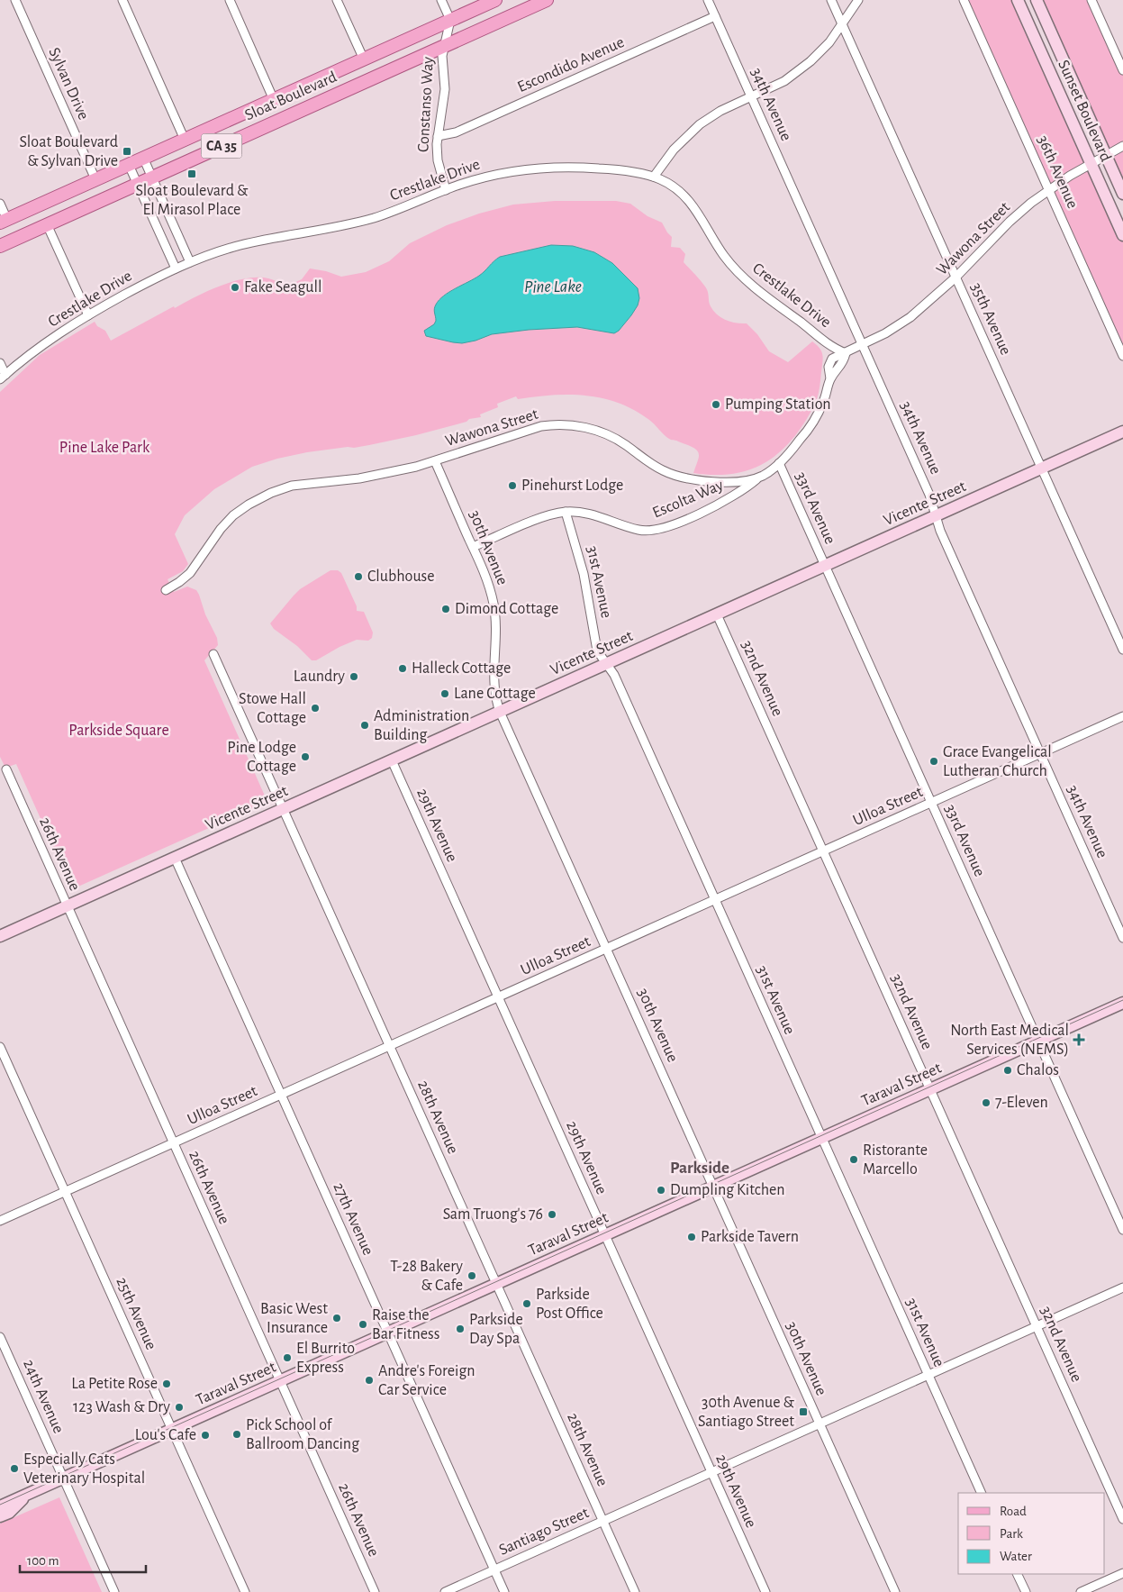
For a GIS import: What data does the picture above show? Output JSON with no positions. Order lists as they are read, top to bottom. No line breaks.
{"streets":{"main road":["Sloat Boulevard","CA 35"],"street":["Escondido Avenue","Sylvan Drive","Constanso Way","34th Avenue","Sunset Boulevard","36th Avenue","Crestlake Drive","Wawona Street","35th Avenue","Escolta Way","Vicente Street","33rd Avenue","30th Avenue","31st Avenue","32nd Avenue","Ulloa Street","29th Avenue","26th Avenue","Taraval Street","28th Avenue","27th Avenue","25th Avenue","24th Avenue","Santiago Street"]},"crossings":[["Escondido Avenue","Constanso Way"],["Escondido Avenue","34th Avenue"],["Sylvan Drive","Sloat Boulevard"],["Sloat Boulevard","Constanso Way"],["Constanso Way","Crestlake Drive"],["34th Avenue","Wawona Street"],["34th Avenue","Vicente Street"],["34th Avenue","Ulloa Street"],["Sunset Boulevard","Wawona Street"],["36th Avenue","Wawona Street"],["Crestlake Drive","Wawona Street"],["Wawona Street","35th Avenue"],["Wawona Street","Escolta Way"],["Wawona Street","33rd Avenue"],["Wawona Street","30th Avenue"],["35th Avenue","Vicente Street"],["Escolta Way","30th Avenue"],["Escolta Way","31st Avenue"],["Vicente Street","33rd Avenue"],["Vicente Street","30th Avenue"],["Vicente Street","31st Avenue"],["Vicente Street","32nd Avenue"],["Vicente Street","29th Avenue"],["Vicente Street","26th Avenue"],["Vicente Street","28th Avenue"],["Vicente Street","27th Avenue"],["33rd Avenue","Ulloa Street"],["33rd Avenue","Taraval Street"],["30th Avenue","Ulloa Street"],["30th Avenue","Taraval Street"],["30th Avenue","Santiago Street"],["31st Avenue","Ulloa Street"],["31st Avenue","Taraval Street"],["31st Avenue","Santiago Street"],["32nd Avenue","Ulloa Street"],["32nd Avenue","Taraval Street"],["32nd Avenue","Santiago Street"],["Ulloa Street","29th Avenue"],["Ulloa Street","26th Avenue"],["Ulloa Street","28th Avenue"],["Ulloa Street","27th Avenue"],["Ulloa Street","25th Avenue"],["29th Avenue","Taraval Street"],["29th Avenue","Santiago Street"],["26th Avenue","Taraval Street"],["Taraval Street","28th Avenue"],["Taraval Street","27th Avenue"],["Taraval Street","25th Avenue"],["Taraval Street","24th Avenue"],["28th Avenue","Santiago Street"],["27th Avenue","Santiago Street"]],"districts":["Parkside"],"water":["Pine Lake"],"parks":["Pine Lake Park","Parkside Square"],"places":{"transit":["Sloat Boulevard & Sylvan Drive","Sloat Boulevard & El Mirasol Place","30th Avenue & Santiago Street"],"other":["Fake Seagull","Pumping Station","Pinehurst Lodge","Clubhouse","Dimond Cottage","Halleck Cottage","Laundry","Lane Cottage","Stowe Hall Cottage","Administration Building","Pine Lodge Cottage","Grace Evangelical Lutheran Church","Chalos","7-Eleven","Ristorante Marcello","Dumpling Kitchen","Sam Truong's 76","Parkside Tavern","T-28 Bakery & Cafe","Parkside Post Office","Basic West Insurance","Raise the Bar Fitness","Parkside Day Spa","El Burrito Express","Andre's Foreign Car Service","La Petite Rose","123 Wash & Dry","Pick School of Ballroom Dancing","Lou's Cafe","Especially Cats Veterinary Hospital"],"health":["North East Medical Services (NEMS)"]},"legend":["Road","Park","Water"],"scale_bar":"100 m"}
